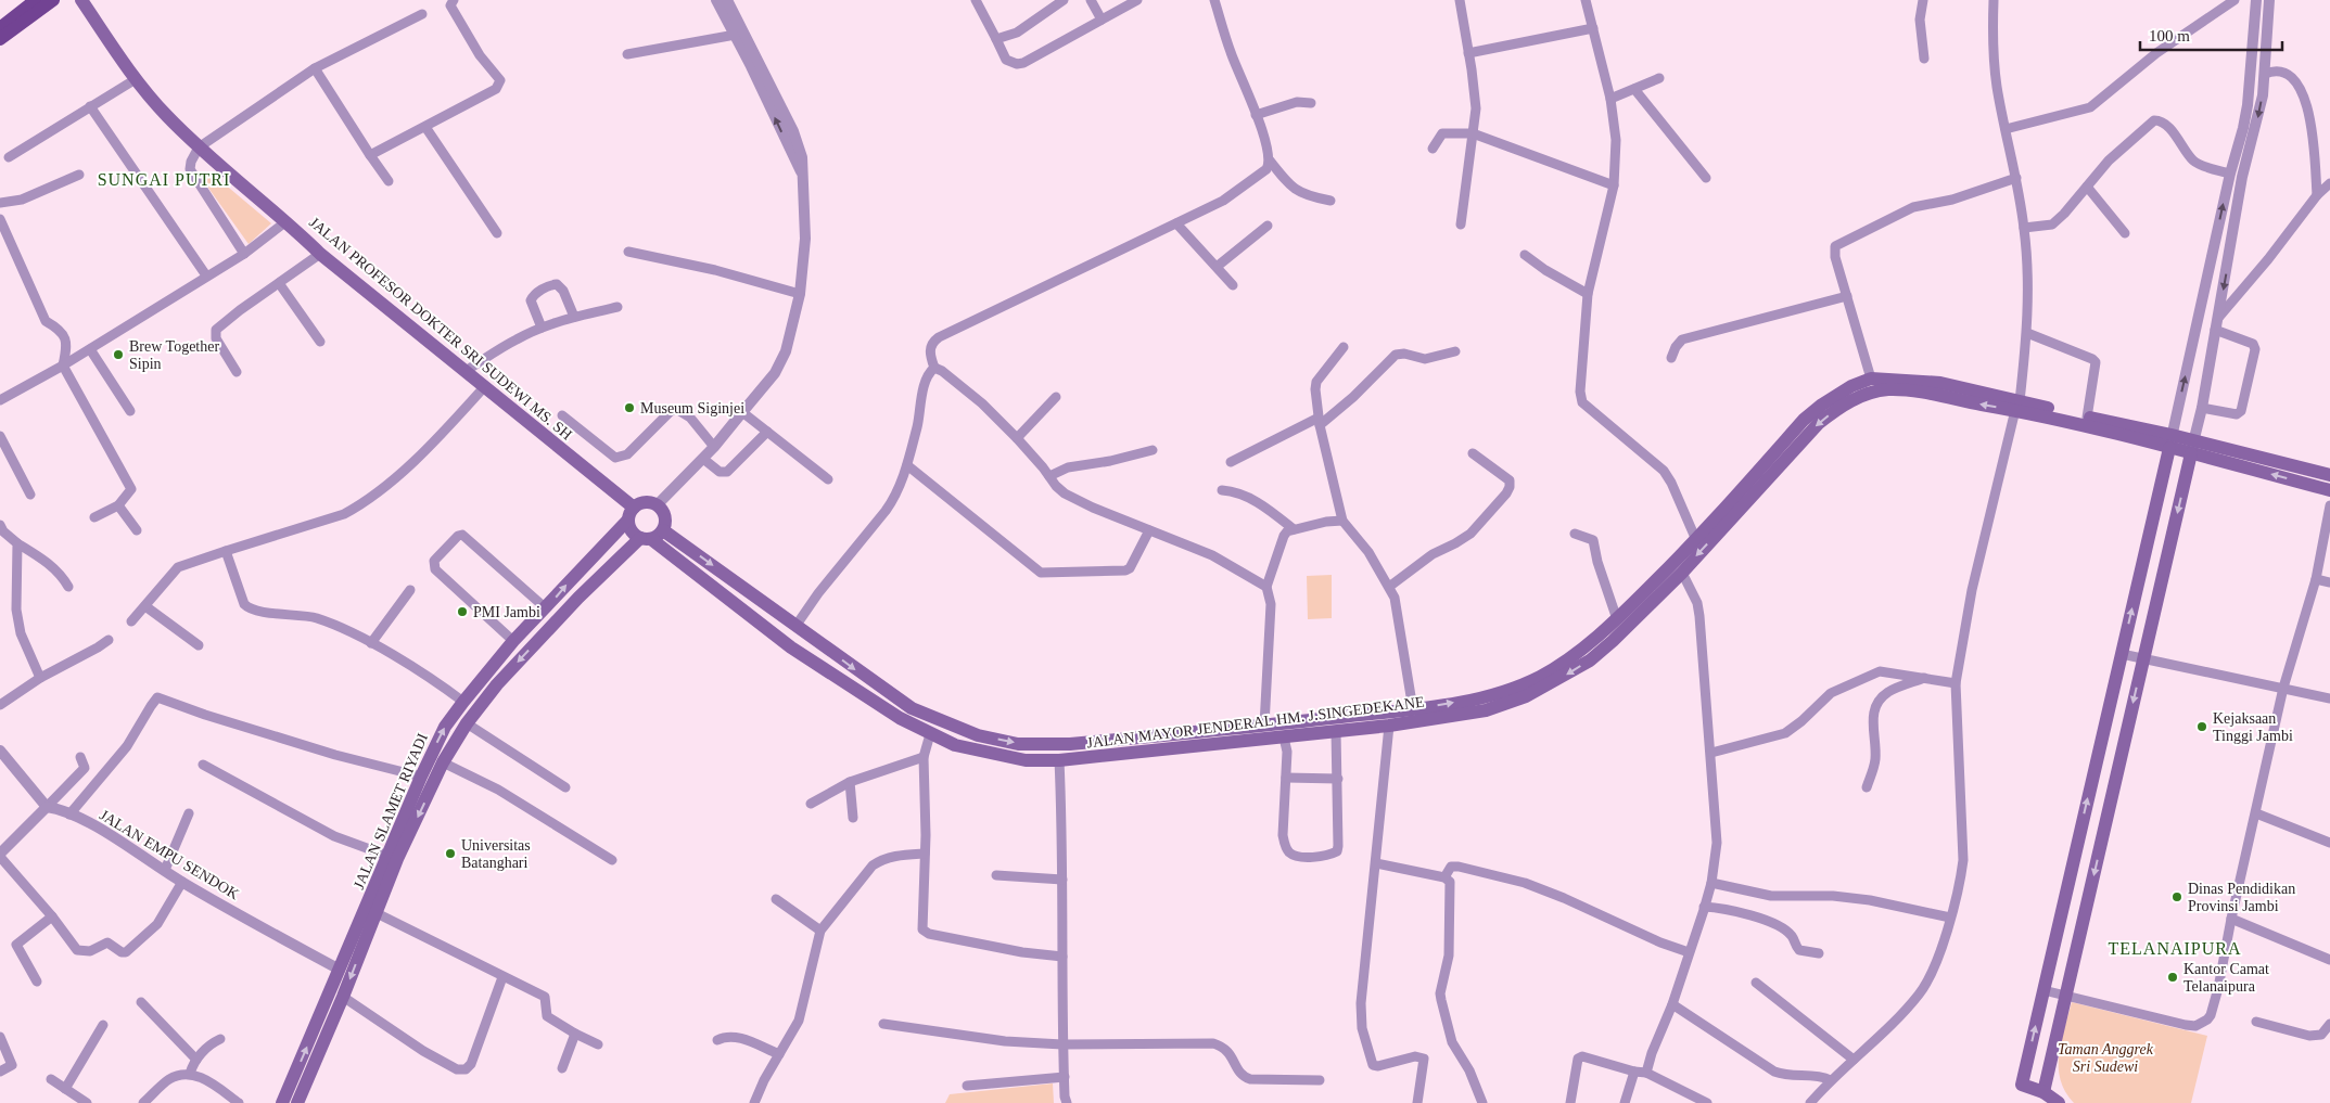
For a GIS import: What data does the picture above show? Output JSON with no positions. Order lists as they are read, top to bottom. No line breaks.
{"streets":{"main road":["JALAN PROFESOR DOKTER SRI SUDEWI MS. SH","JALAN MAYOR JENDERAL HM. J.SINGEDEKANE","JALAN SLAMET RIYADI"],"street":["JALAN EMPU SENDOK"]},"crossings":[["JALAN PROFESOR DOKTER SRI SUDEWI MS. SH","JALAN MAYOR JENDERAL HM. J.SINGEDEKANE"],["JALAN PROFESOR DOKTER SRI SUDEWI MS. SH","JALAN SLAMET RIYADI"],["JALAN MAYOR JENDERAL HM. J.SINGEDEKANE","JALAN SLAMET RIYADI"],["JALAN SLAMET RIYADI","JALAN EMPU SENDOK"]],"districts":["SUNGAI PUTRI","TELANAIPURA"],"parks":["Taman Anggrek Sri Sudewi"],"places":["Brew Together Sipin","Museum Siginjei","PMI Jambi","Kejaksaan Tinggi Jambi","Universitas Batanghari","Dinas Pendidikan Provinsi Jambi","Kantor Camat Telanaipura"],"scale_bar":"100 m"}
